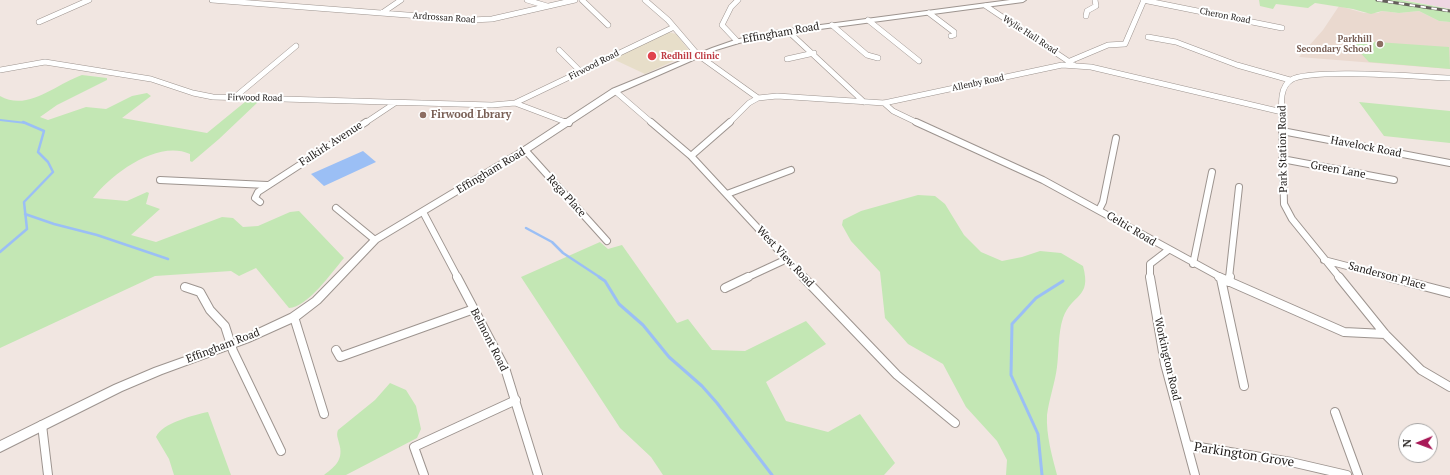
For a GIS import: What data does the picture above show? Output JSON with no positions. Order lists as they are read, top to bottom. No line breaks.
{"streets":{"street":["Cheron Road","Ardrossan Road","Effingham Road","Wylie Hall Road","Firwood Road","Allenby Road","Falkirk Avenue","Havelock Road","Park Station Road","Green Lane","Rega Place","Celtic Road","West View Road","Sanderson Place","Belmont Road","Workington Road","Parkington Grove"]},"crossings":[["Effingham Road","Wylie Hall Road"],["Effingham Road","Firwood Road"],["Effingham Road","Rega Place"],["Effingham Road","West View Road"],["Effingham Road","Belmont Road"],["Wylie Hall Road","Allenby Road"],["Firwood Road","Falkirk Avenue"],["Allenby Road","Park Station Road"],["Allenby Road","Celtic Road"],["Havelock Road","Park Station Road"],["Park Station Road","Green Lane"],["Park Station Road","Celtic Road"],["Park Station Road","Sanderson Place"],["Celtic Road","Workington Road"],["Workington Road","Parkington Grove"]],"places":["Parkhill Secondary School","Redhill Clinic","Firwood Lbrary"],"north":"left"}
